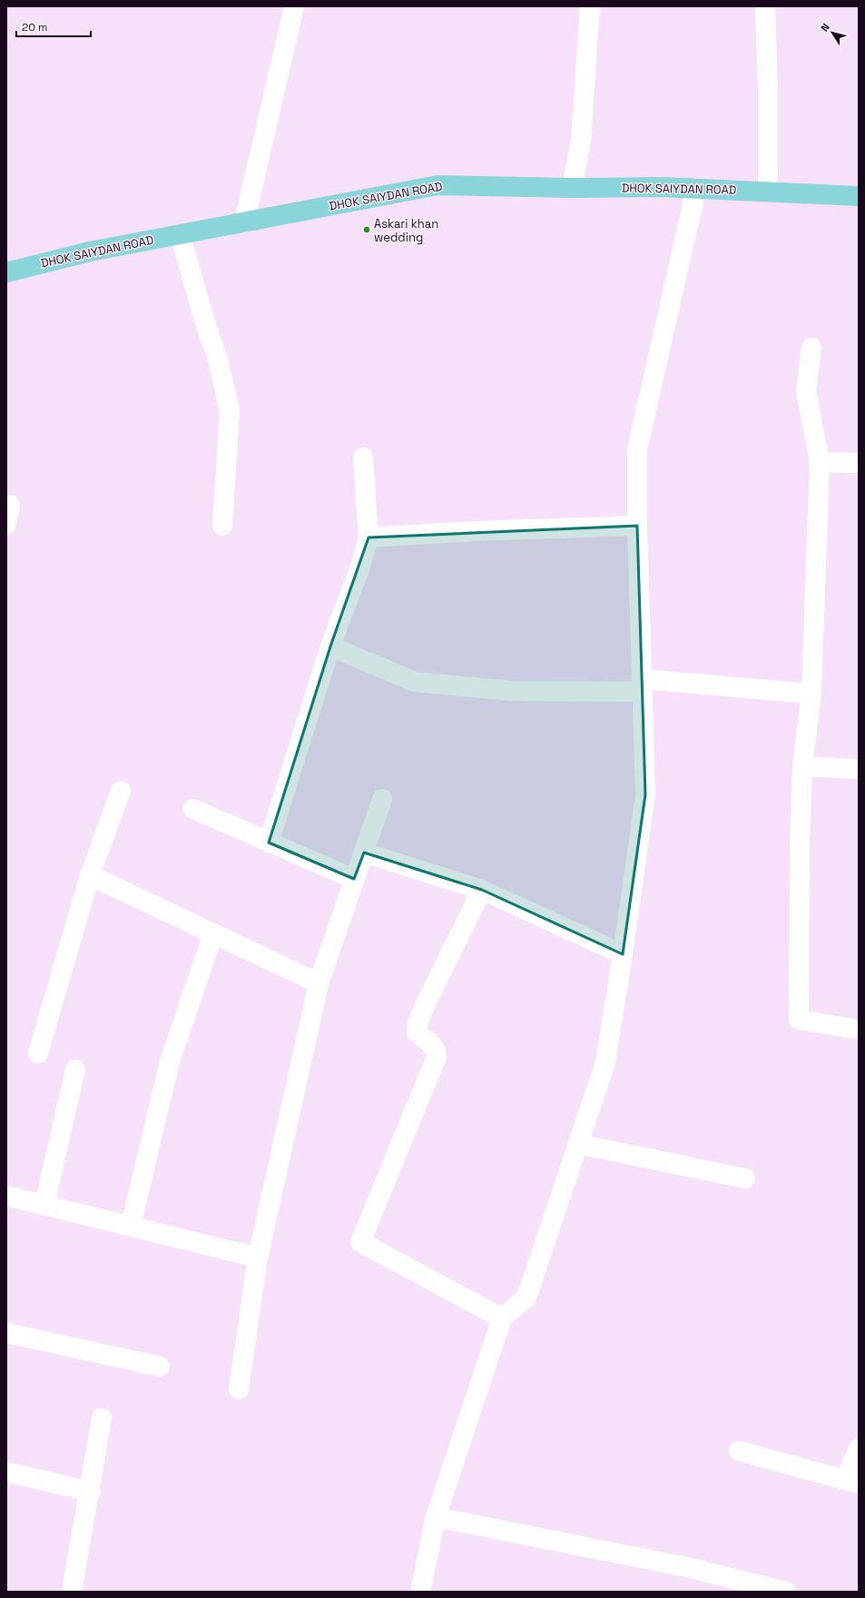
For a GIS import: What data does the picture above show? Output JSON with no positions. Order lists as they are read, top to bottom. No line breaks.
{"streets":{"main road":["DHOK SAIYDAN ROAD"]},"places":["Askari khan wedding"],"scale_bar":"20 m","north":"top left"}
